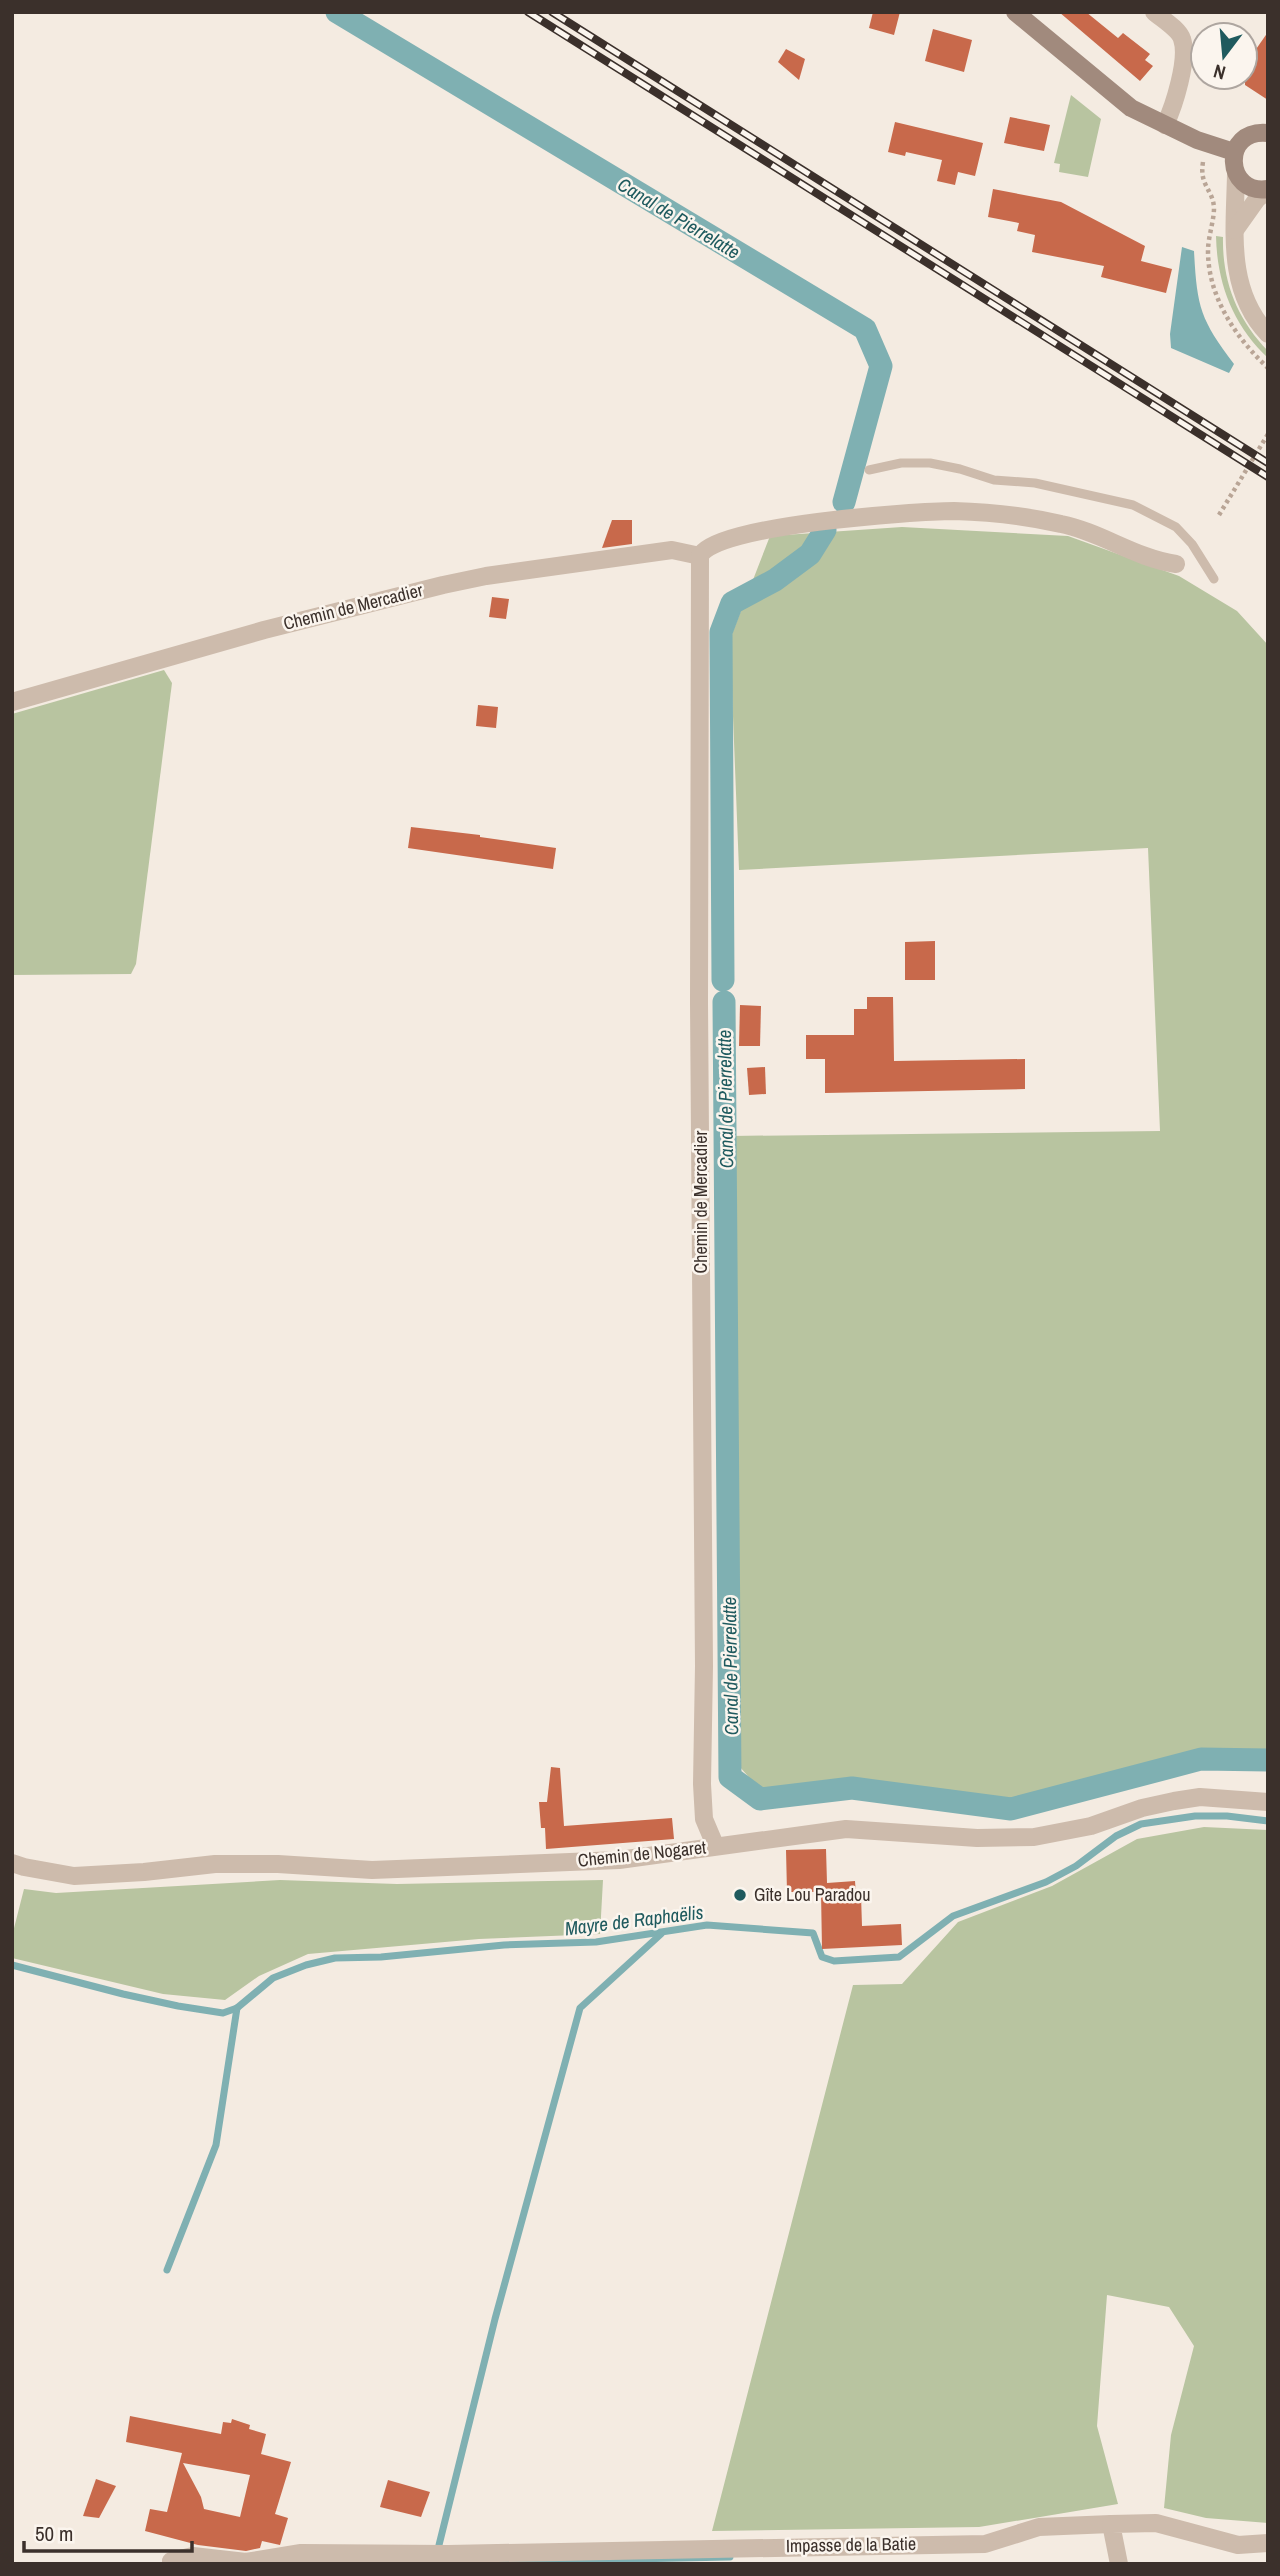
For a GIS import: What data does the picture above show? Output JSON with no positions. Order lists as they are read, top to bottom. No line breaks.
{"streets":{"street":["Chemin de Mercadier","Chemin de Nogaret","Impasse de la Batie"]},"crossings":[["Chemin de Mercadier","Chemin de Nogaret"]],"water":["Canal de Pierrelatte","Mayre de Raphaëlis"],"places":["Gîte Lou Paradou"],"scale_bar":"50 m","north":"bottom"}
